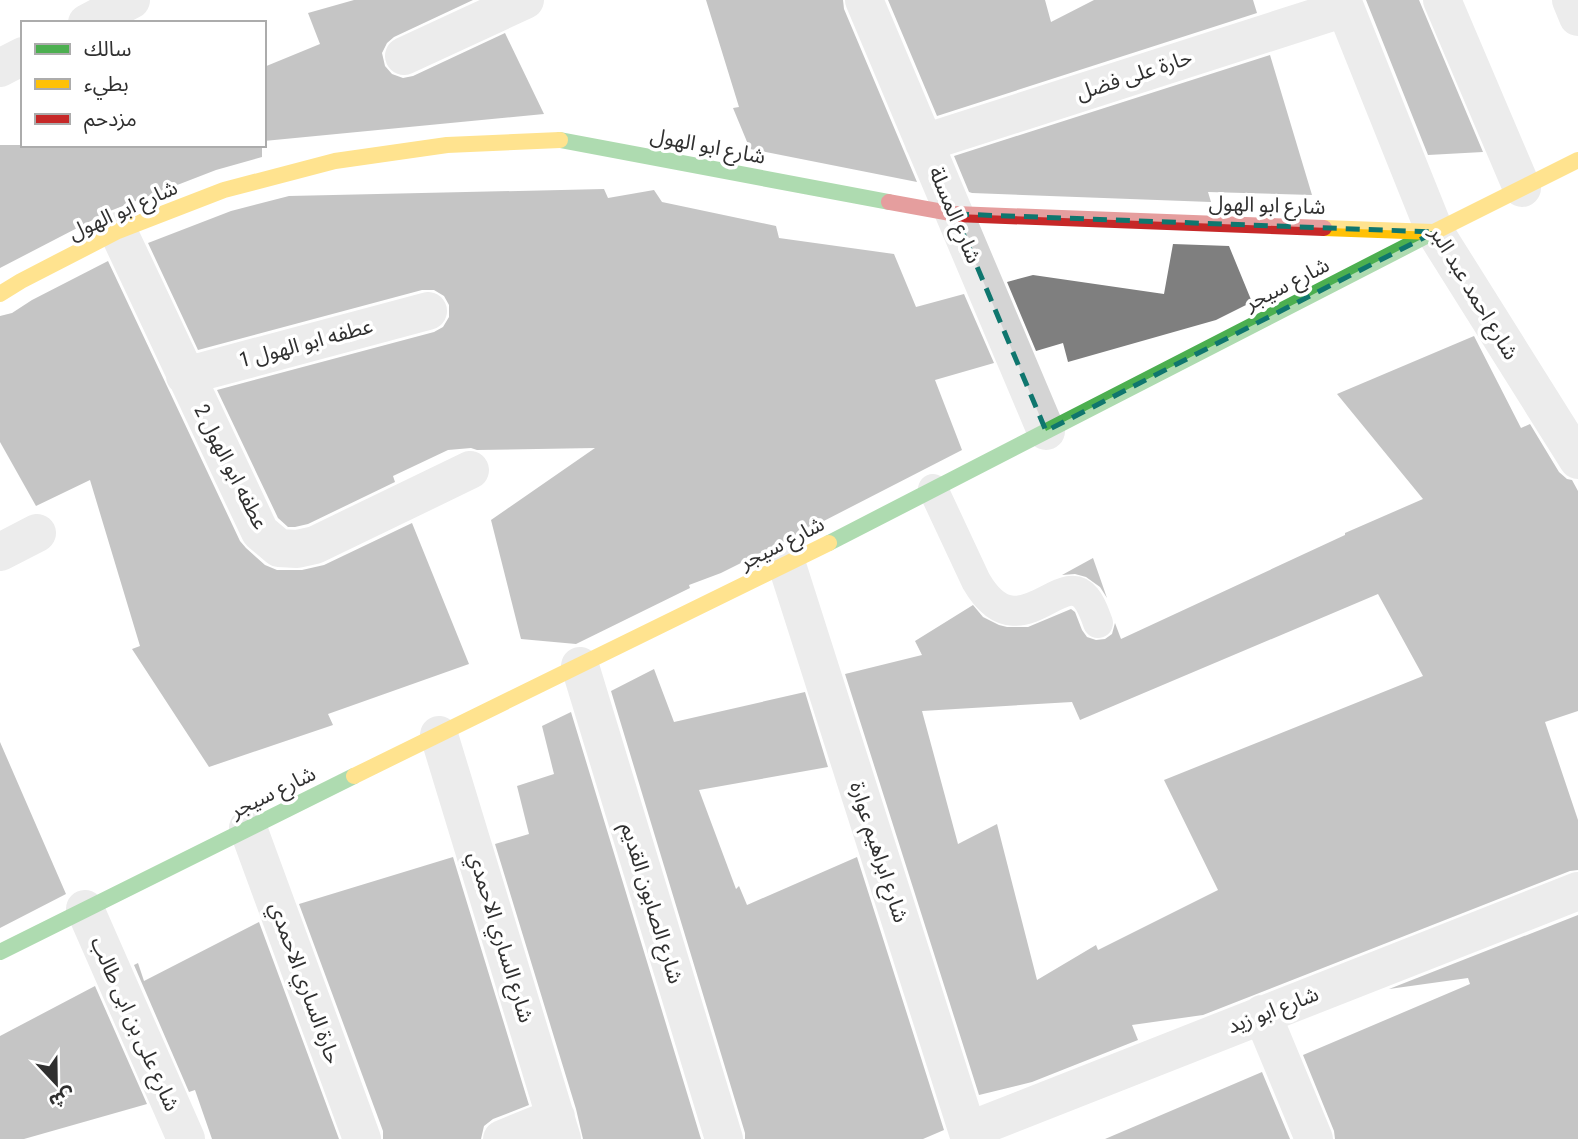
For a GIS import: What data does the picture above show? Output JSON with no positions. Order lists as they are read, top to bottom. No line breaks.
{"streets":{"main road":["شارع ابو الهول","شارع سيجر"],"street":["حارة على فضل","شارع المسلة","شارع احمد عبد البر","عطفه ابو الهول 1","عطفه ابو الهول 2","شارع ابراهيم عوارة","شارع الصابون القديم","شارع الساري الاحمدي","حارة الساري الاحمدي","شارع ابو زيد","شارع على بن ابى طالب"]},"crossings":[["حارة على فضل","شارع المسلة"],["حارة على فضل","شارع احمد عبد البر"],["شارع ابو الهول","شارع المسلة"],["شارع ابو الهول","شارع سيجر"],["شارع ابو الهول","شارع احمد عبد البر"],["شارع ابو الهول","عطفه ابو الهول 2"],["شارع المسلة","شارع سيجر"],["شارع سيجر","شارع احمد عبد البر"],["شارع سيجر","شارع ابراهيم عوارة"],["شارع سيجر","شارع الصابون القديم"],["شارع سيجر","شارع الساري الاحمدي"],["شارع سيجر","حارة الساري الاحمدي"],["شارع سيجر","شارع على بن ابى طالب"],["عطفه ابو الهول 1","عطفه ابو الهول 2"],["شارع ابراهيم عوارة","شارع ابو زيد"]],"legend":["سالك","بطيء","مزدحم"],"north":"bottom"}
